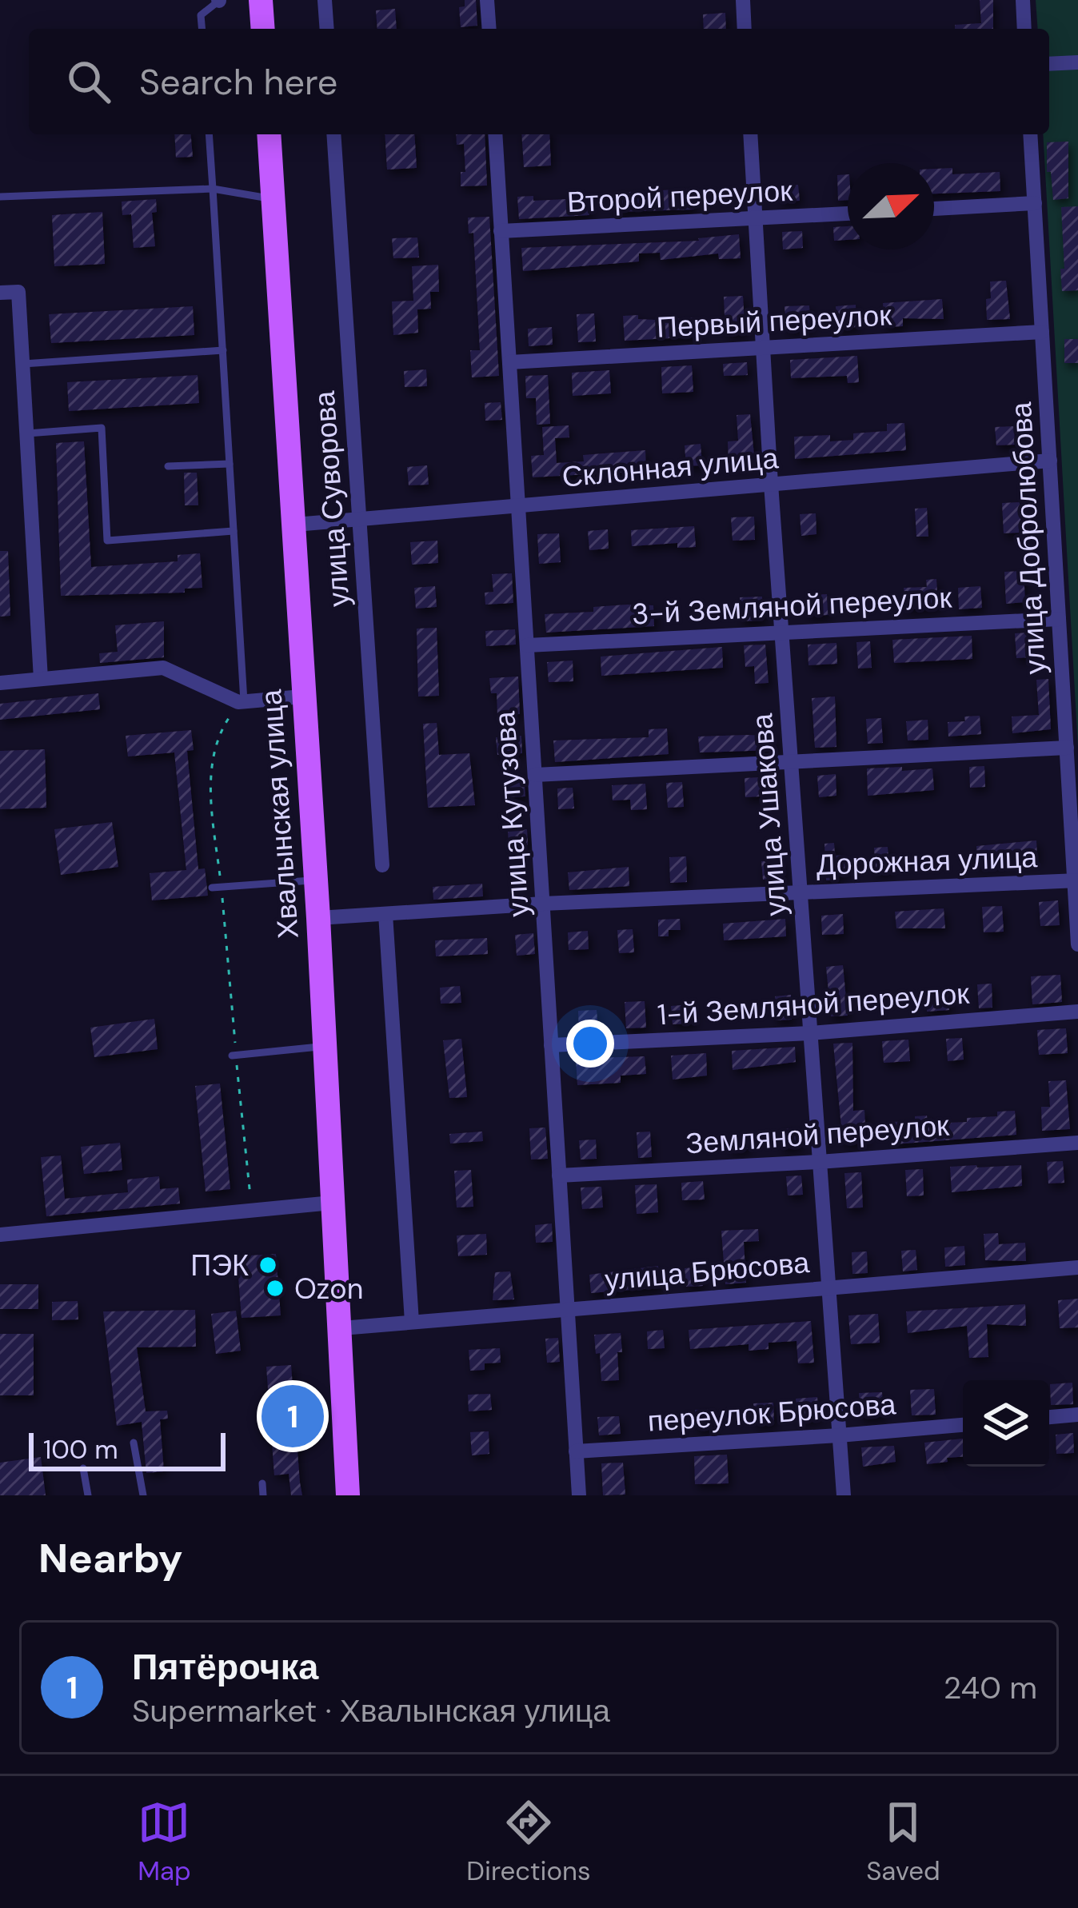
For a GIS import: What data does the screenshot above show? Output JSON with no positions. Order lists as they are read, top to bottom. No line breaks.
{"streets":{"main road":["Хвалынская улица"],"street":["Второй переулок","Первый переулок","Склонная улица","улица Суворова","улица Добролюбова","3-й Земляной переулок","улица Кутузова","улица Ушакова","Дорожная улица","1-й Земляной переулок","Земляной переулок","улица Брюсова","переулок Брюсова"]},"crossings":[["Второй переулок","улица Кутузова"],["Второй переулок","улица Ушакова"],["Первый переулок","улица Добролюбова"],["Первый переулок","улица Кутузова"],["Первый переулок","улица Ушакова"],["Склонная улица","улица Суворова"],["Склонная улица","улица Добролюбова"],["Склонная улица","Хвалынская улица"],["Склонная улица","улица Кутузова"],["Склонная улица","улица Ушакова"],["улица Добролюбова","3-й Земляной переулок"],["улица Добролюбова","Дорожная улица"],["3-й Земляной переулок","улица Кутузова"],["3-й Земляной переулок","улица Ушакова"],["Хвалынская улица","Дорожная улица"],["Хвалынская улица","улица Брюсова"],["улица Кутузова","Дорожная улица"],["улица Кутузова","1-й Земляной переулок"],["улица Кутузова","Земляной переулок"],["улица Кутузова","улица Брюсова"],["улица Кутузова","переулок Брюсова"],["улица Ушакова","Дорожная улица"],["улица Ушакова","1-й Земляной переулок"],["улица Ушакова","Земляной переулок"],["улица Ушакова","улица Брюсова"],["улица Ушакова","переулок Брюсова"]],"places":["ПЭК","Ozon"],"scale_bar":"100 m","north":"top right","page":{"search":"Search here","pins":"1","scale":"100 m","heading":"Nearby","list":[{"mark":"1","name":"Пятёрочка","note":"Supermarket · Хвалынская улица","value":"240 m"}],"nav":["Map","Directions","Saved"]}}
